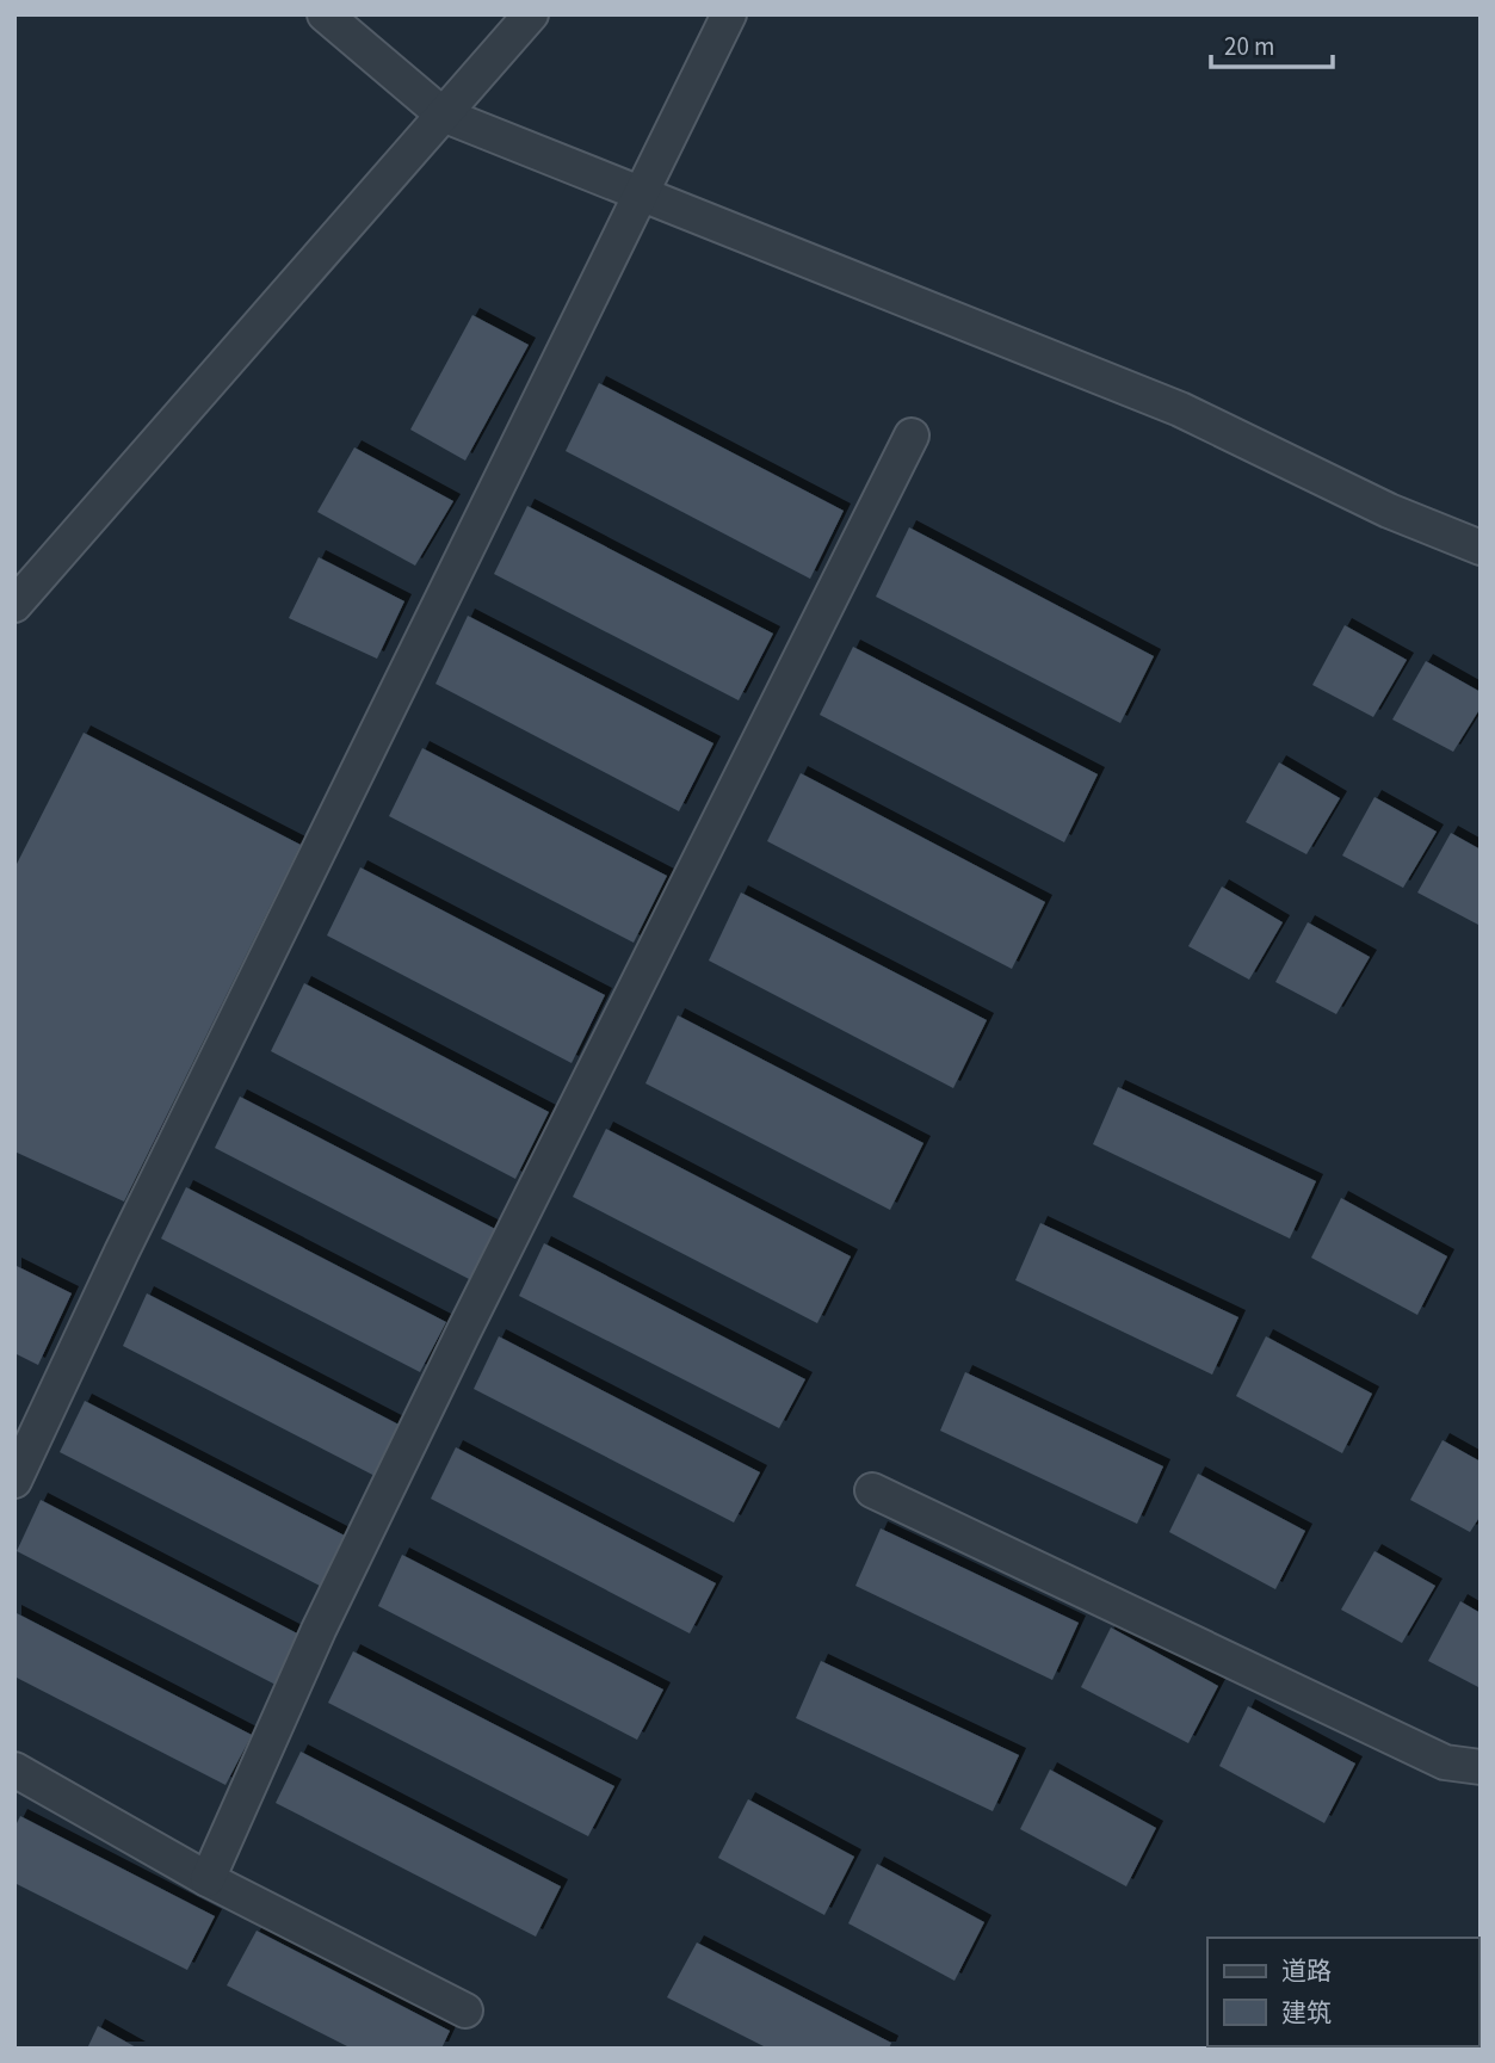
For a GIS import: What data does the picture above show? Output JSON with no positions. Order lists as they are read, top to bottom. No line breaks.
{"legend":["道路","建筑"],"scale_bar":"20 m"}
